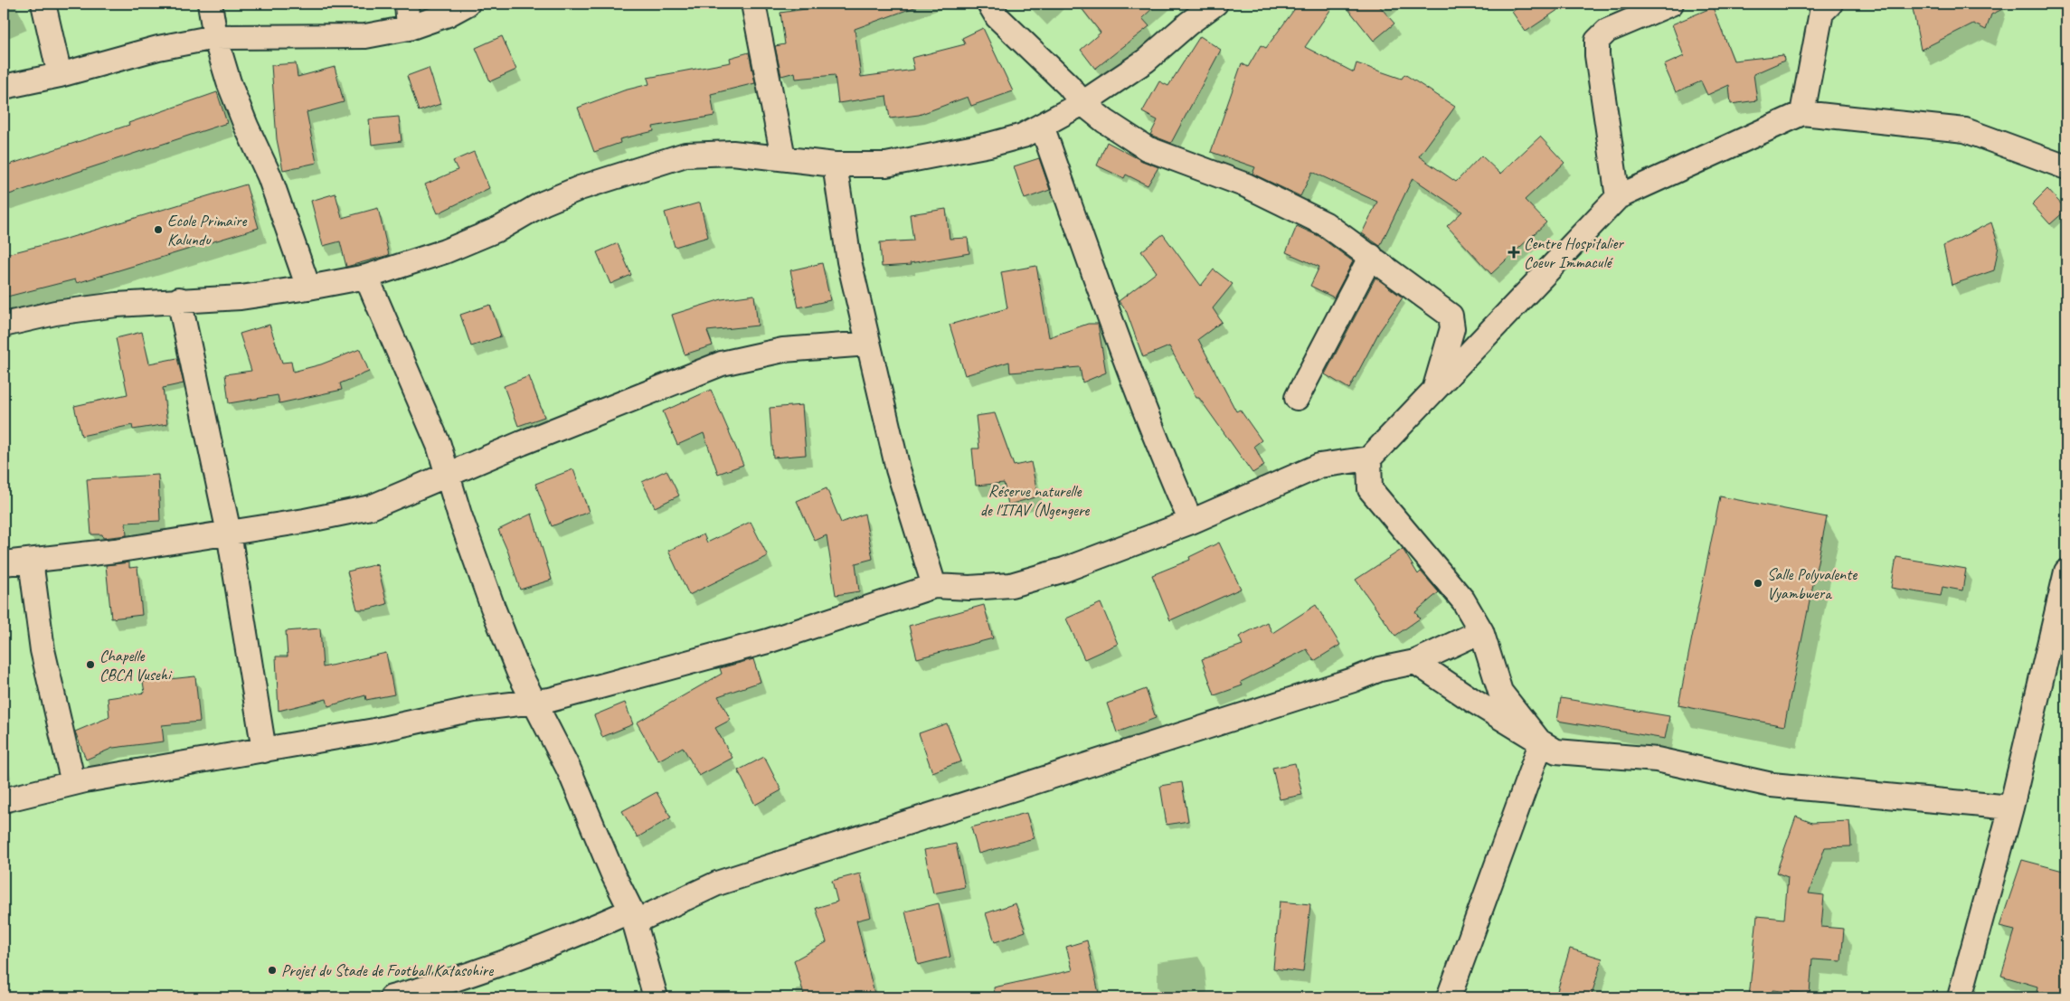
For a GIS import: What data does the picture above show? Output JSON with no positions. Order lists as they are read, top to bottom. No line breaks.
{"parks":["Réserve naturelle de l'ITAV (Ngengere"],"places":{"other":["Ecole Primaire Kalundu","Salle Polyvalente Vyambwera","Chapelle CBCA Vusehi","Projet du Stade de Football Katasohire"],"health":["Centre Hospitalier Coeur Immaculé"]}}
